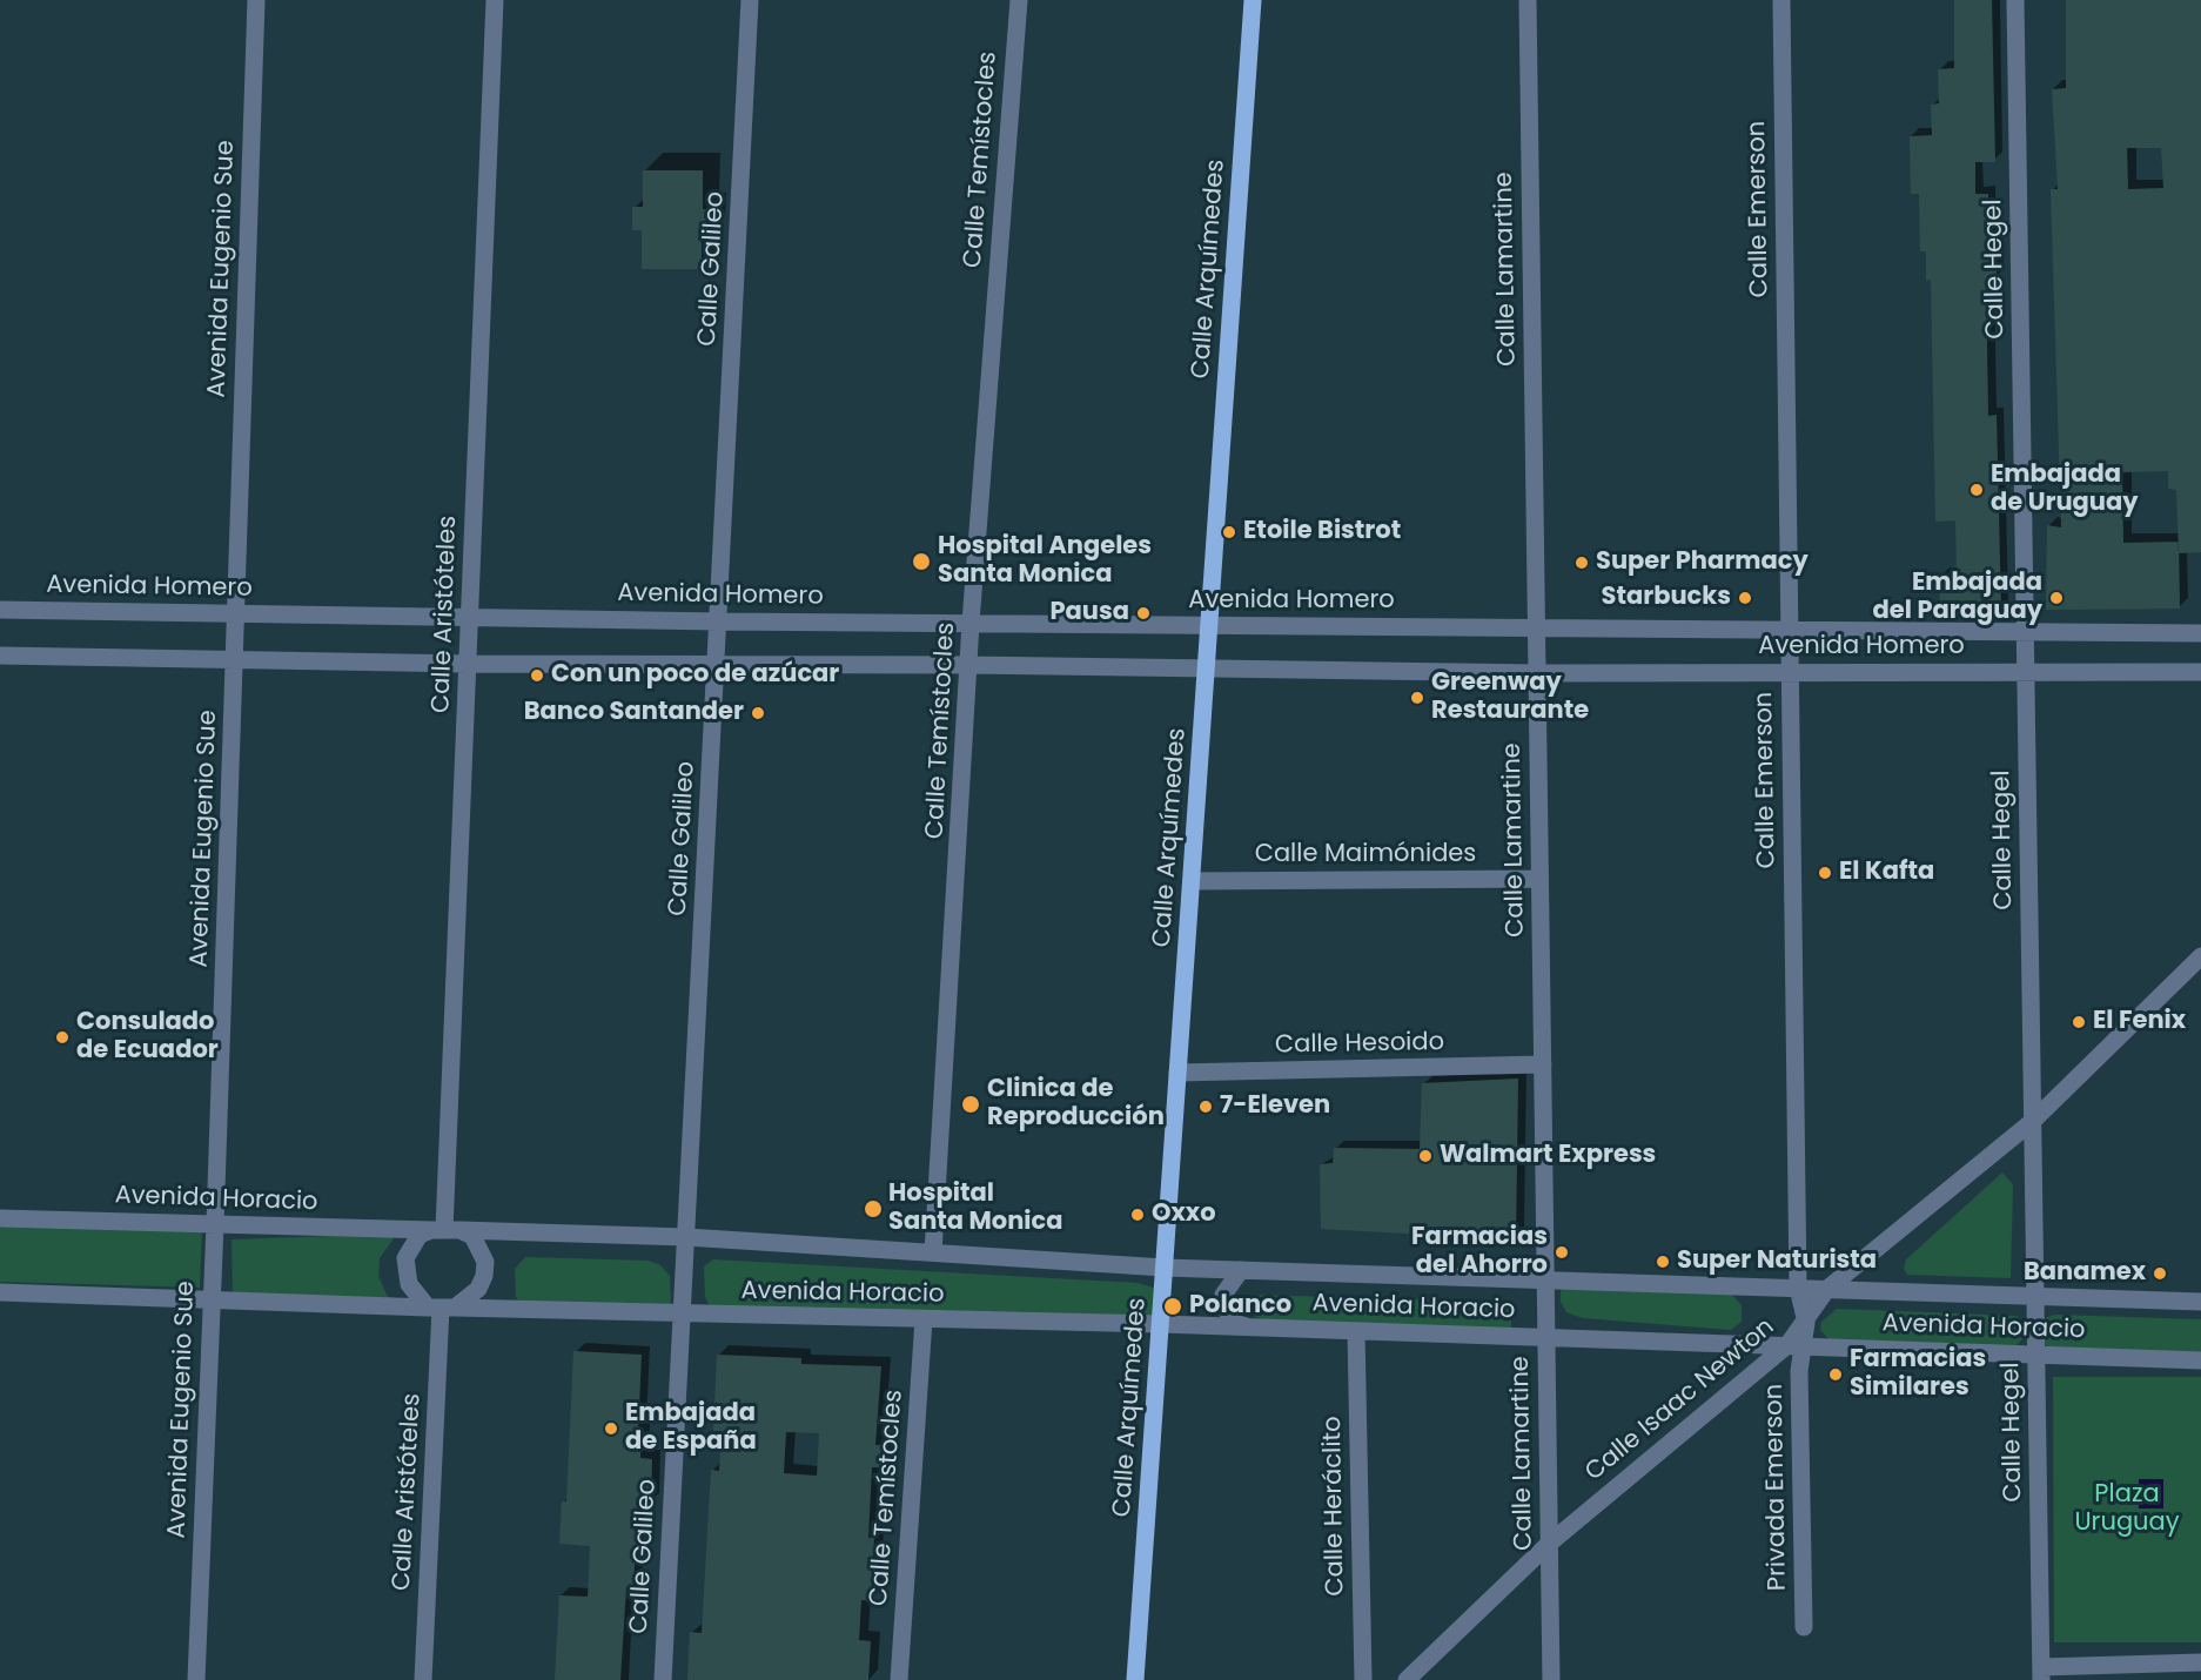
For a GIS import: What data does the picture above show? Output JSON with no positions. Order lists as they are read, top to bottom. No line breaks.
{"streets":{"main road":["Calle Arquímedes"],"street":["Calle Temístocles","Calle Emerson","Avenida Eugenio Sue","Calle Galileo","Calle Lamartine","Calle Hegel","Avenida Homero","Calle Aristóteles","Calle Maimónides","Calle Hesoido","Avenida Horacio","Calle Isaac Newton","Privada Emerson","Calle Heráclito"]},"crossings":[["Calle Temístocles","Avenida Homero"],["Calle Temístocles","Avenida Horacio"],["Calle Emerson","Avenida Homero"],["Calle Emerson","Avenida Horacio"],["Calle Emerson","Calle Isaac Newton"],["Calle Emerson","Privada Emerson"],["Avenida Eugenio Sue","Avenida Homero"],["Avenida Eugenio Sue","Avenida Horacio"],["Calle Galileo","Avenida Homero"],["Calle Galileo","Avenida Horacio"],["Calle Arquímedes","Avenida Homero"],["Calle Arquímedes","Calle Maimónides"],["Calle Arquímedes","Calle Hesoido"],["Calle Arquímedes","Avenida Horacio"],["Calle Lamartine","Avenida Homero"],["Calle Lamartine","Calle Maimónides"],["Calle Lamartine","Calle Hesoido"],["Calle Lamartine","Avenida Horacio"],["Calle Lamartine","Calle Isaac Newton"],["Calle Hegel","Avenida Homero"],["Calle Hegel","Avenida Horacio"],["Calle Hegel","Calle Isaac Newton"],["Avenida Homero","Calle Aristóteles"],["Calle Aristóteles","Avenida Horacio"],["Avenida Horacio","Calle Isaac Newton"],["Avenida Horacio","Privada Emerson"],["Avenida Horacio","Calle Heráclito"],["Calle Isaac Newton","Privada Emerson"]],"parks":["Plaza Uruguay"],"places":["Embajada de Uruguay","Etoile Bistrot","Hospital Angeles Santa Monica","Super Pharmacy","Starbucks","Embajada del Paraguay","Pausa","Con un poco de azúcar","Greenway Restaurante","Banco Santander","El Kafta","El Fenix","Consulado de Ecuador","Clinica de Reproducción","7-Eleven","Walmart Express","Hospital Santa Monica","Oxxo","Farmacias del Ahorro","Super Naturista","Banamex","Polanco","Farmacias Similares","Embajada de España"]}
